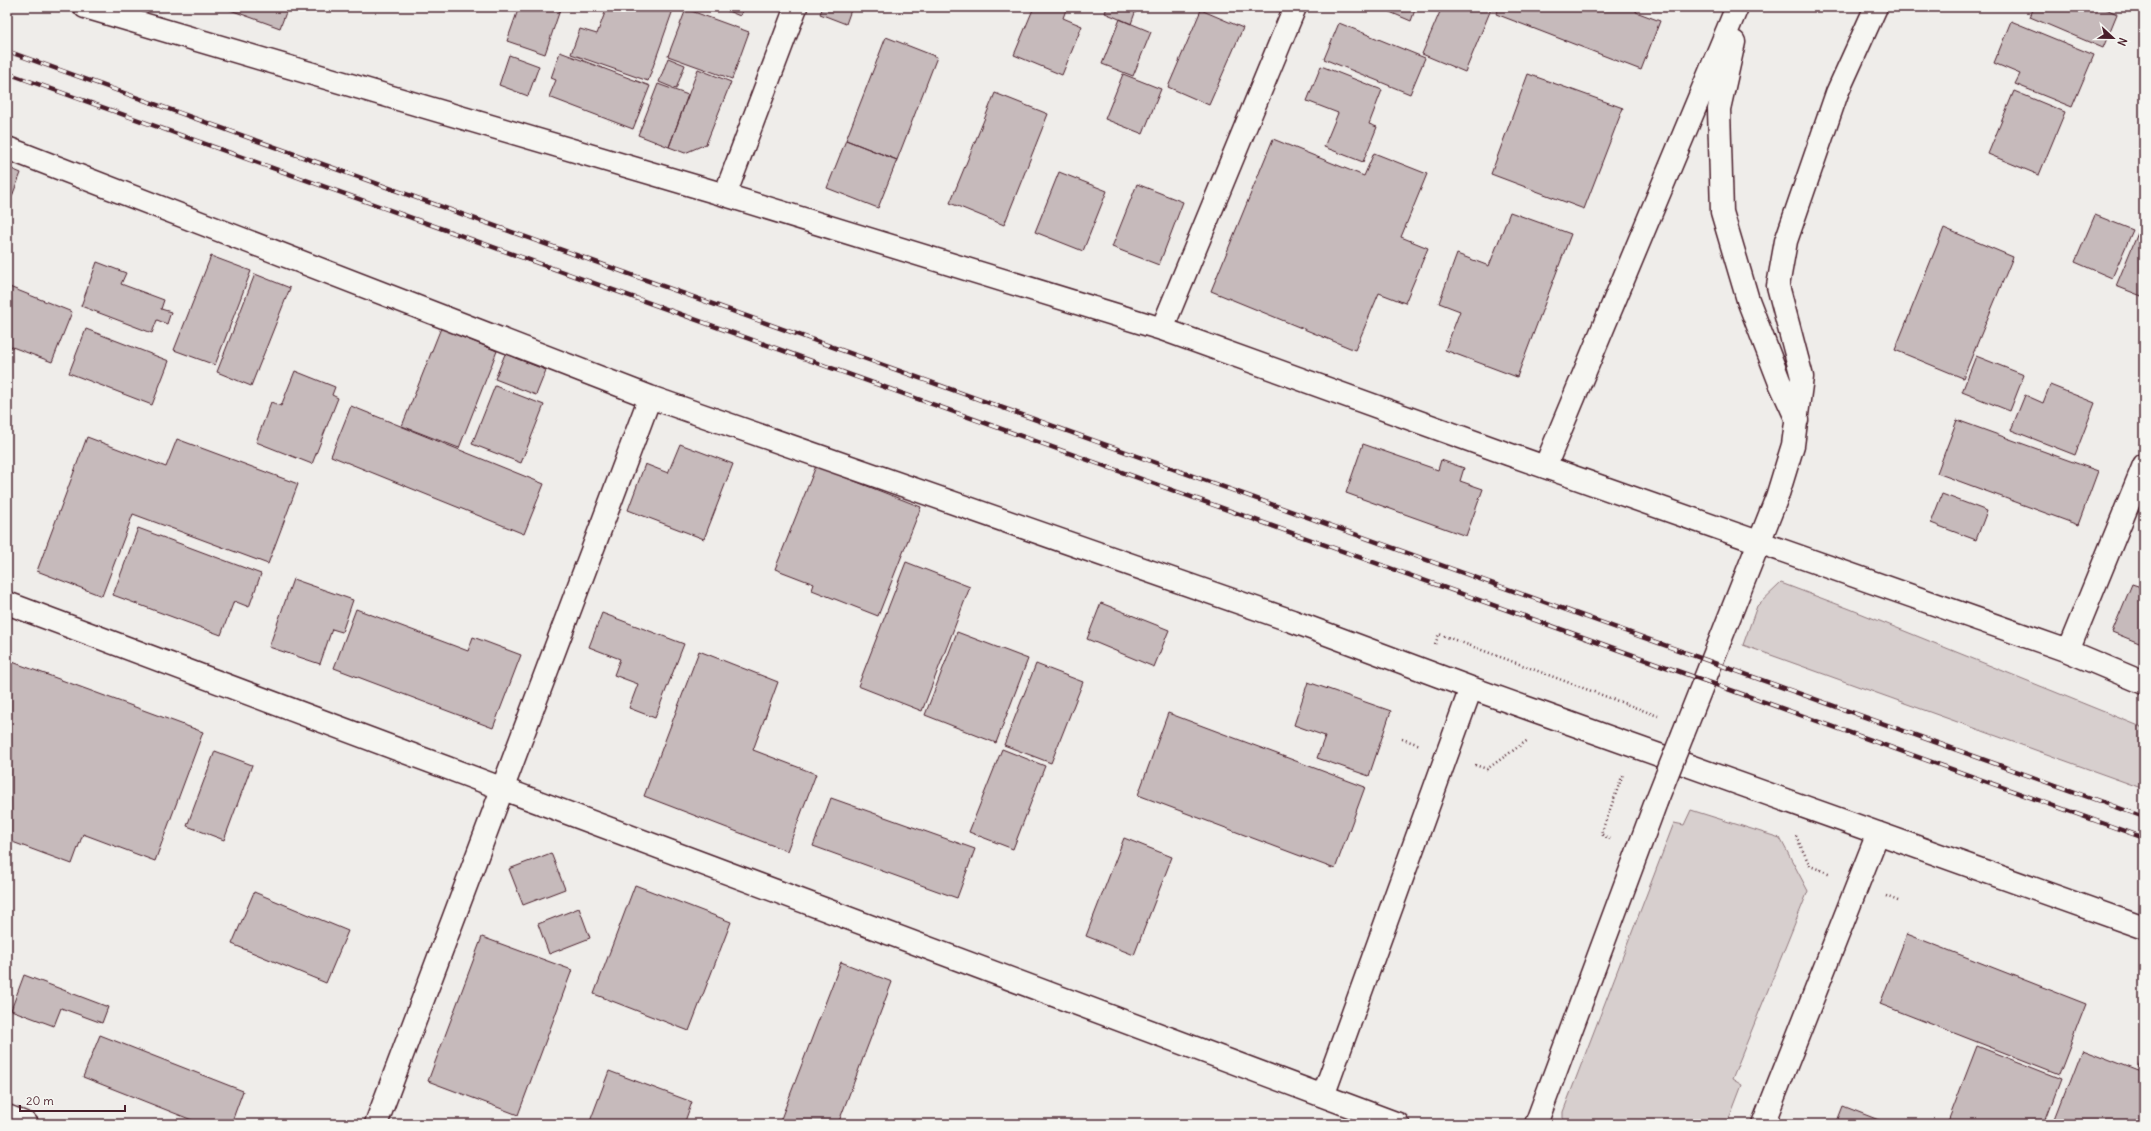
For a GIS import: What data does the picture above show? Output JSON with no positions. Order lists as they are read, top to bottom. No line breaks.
{"scale_bar":"20 m","north":"right"}
